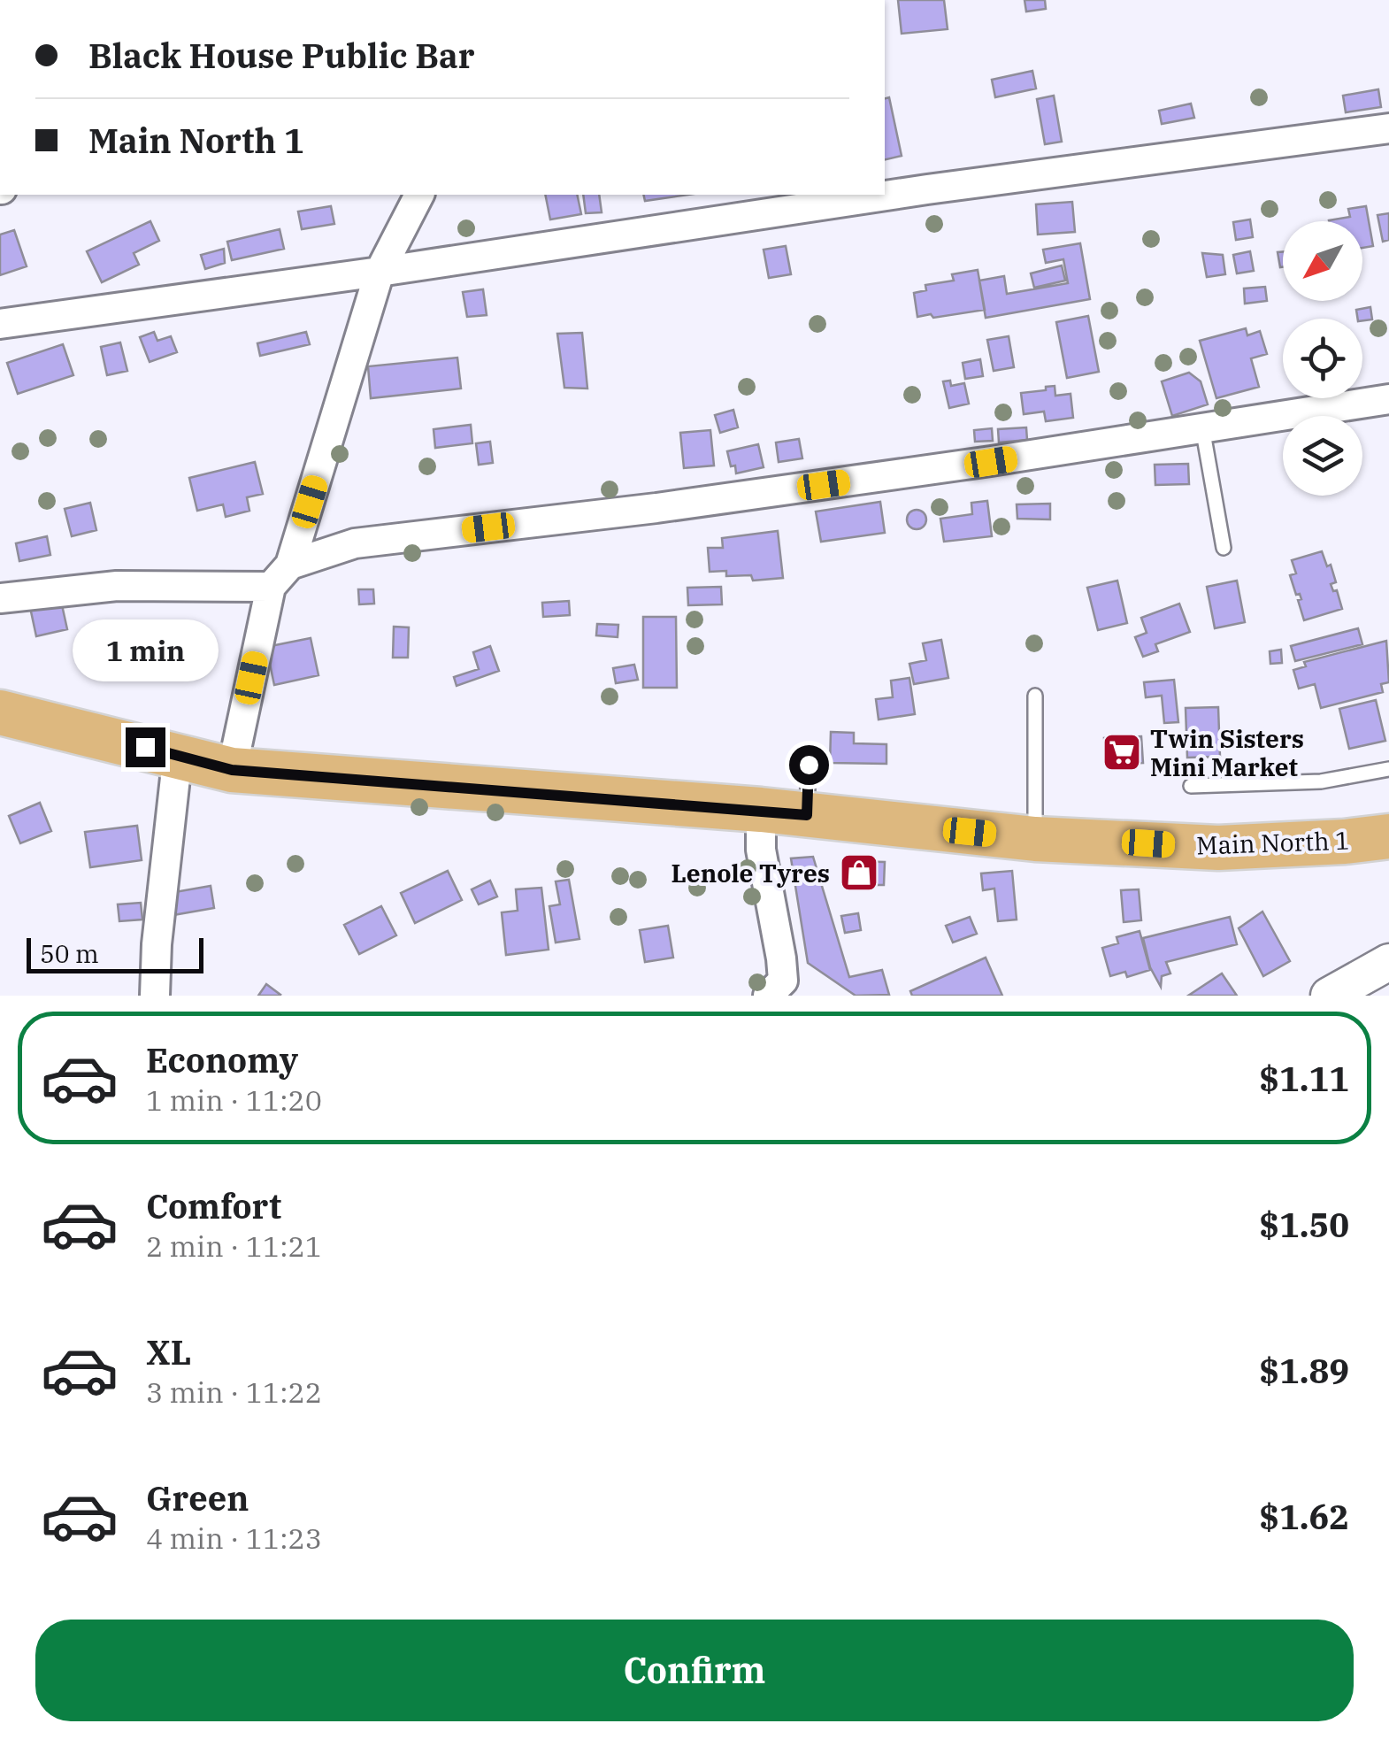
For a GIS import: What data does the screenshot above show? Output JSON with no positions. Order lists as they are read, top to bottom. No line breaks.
{"streets":{"main road":["Main North 1"]},"places":{"supermarket":["Twin Sisters Mini Market"],"shop":["Lenole Tyres"]},"scale_bar":"50 m","north":"bottom left","page":{"banner":["Black House Public Bar","Main North 1"],"bubble":"1 min","scale":"50 m","list":[{"name":"Economy","note":"1 min · 11:20","value":"$1.11"},{"name":"Comfort","note":"2 min · 11:21","value":"$1.50"},{"name":"XL","note":"3 min · 11:22","value":"$1.89"},{"name":"Green","note":"4 min · 11:23","value":"$1.62"}],"buttons":"Confirm"}}
